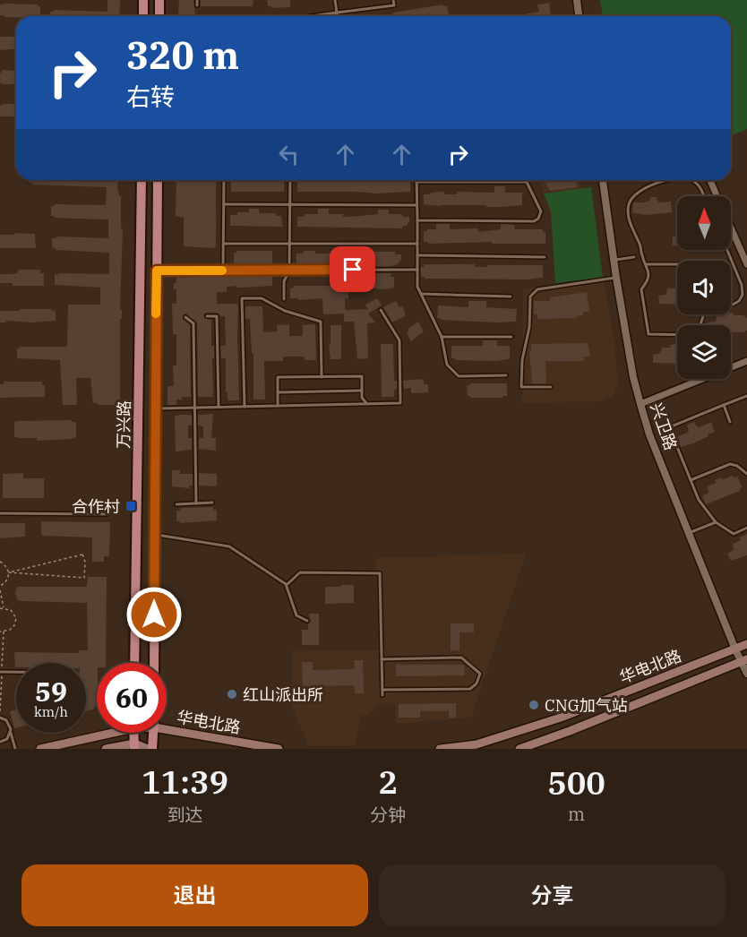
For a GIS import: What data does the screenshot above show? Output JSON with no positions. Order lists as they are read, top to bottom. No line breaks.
{"streets":{"main road":["万兴路","华电北路"],"street":["兴卫路"]},"crossings":[["兴卫路","华电北路"]],"places":{"transit":["合作村"],"other":["红山派出所","CNG加气站"]},"north":"top","page":{"turn":["320 m","右转"],"speed":"59 km/h","limit":"60","eta":["11:39","到达","2","分钟","500","m"],"buttons":["退出","分享"]}}
